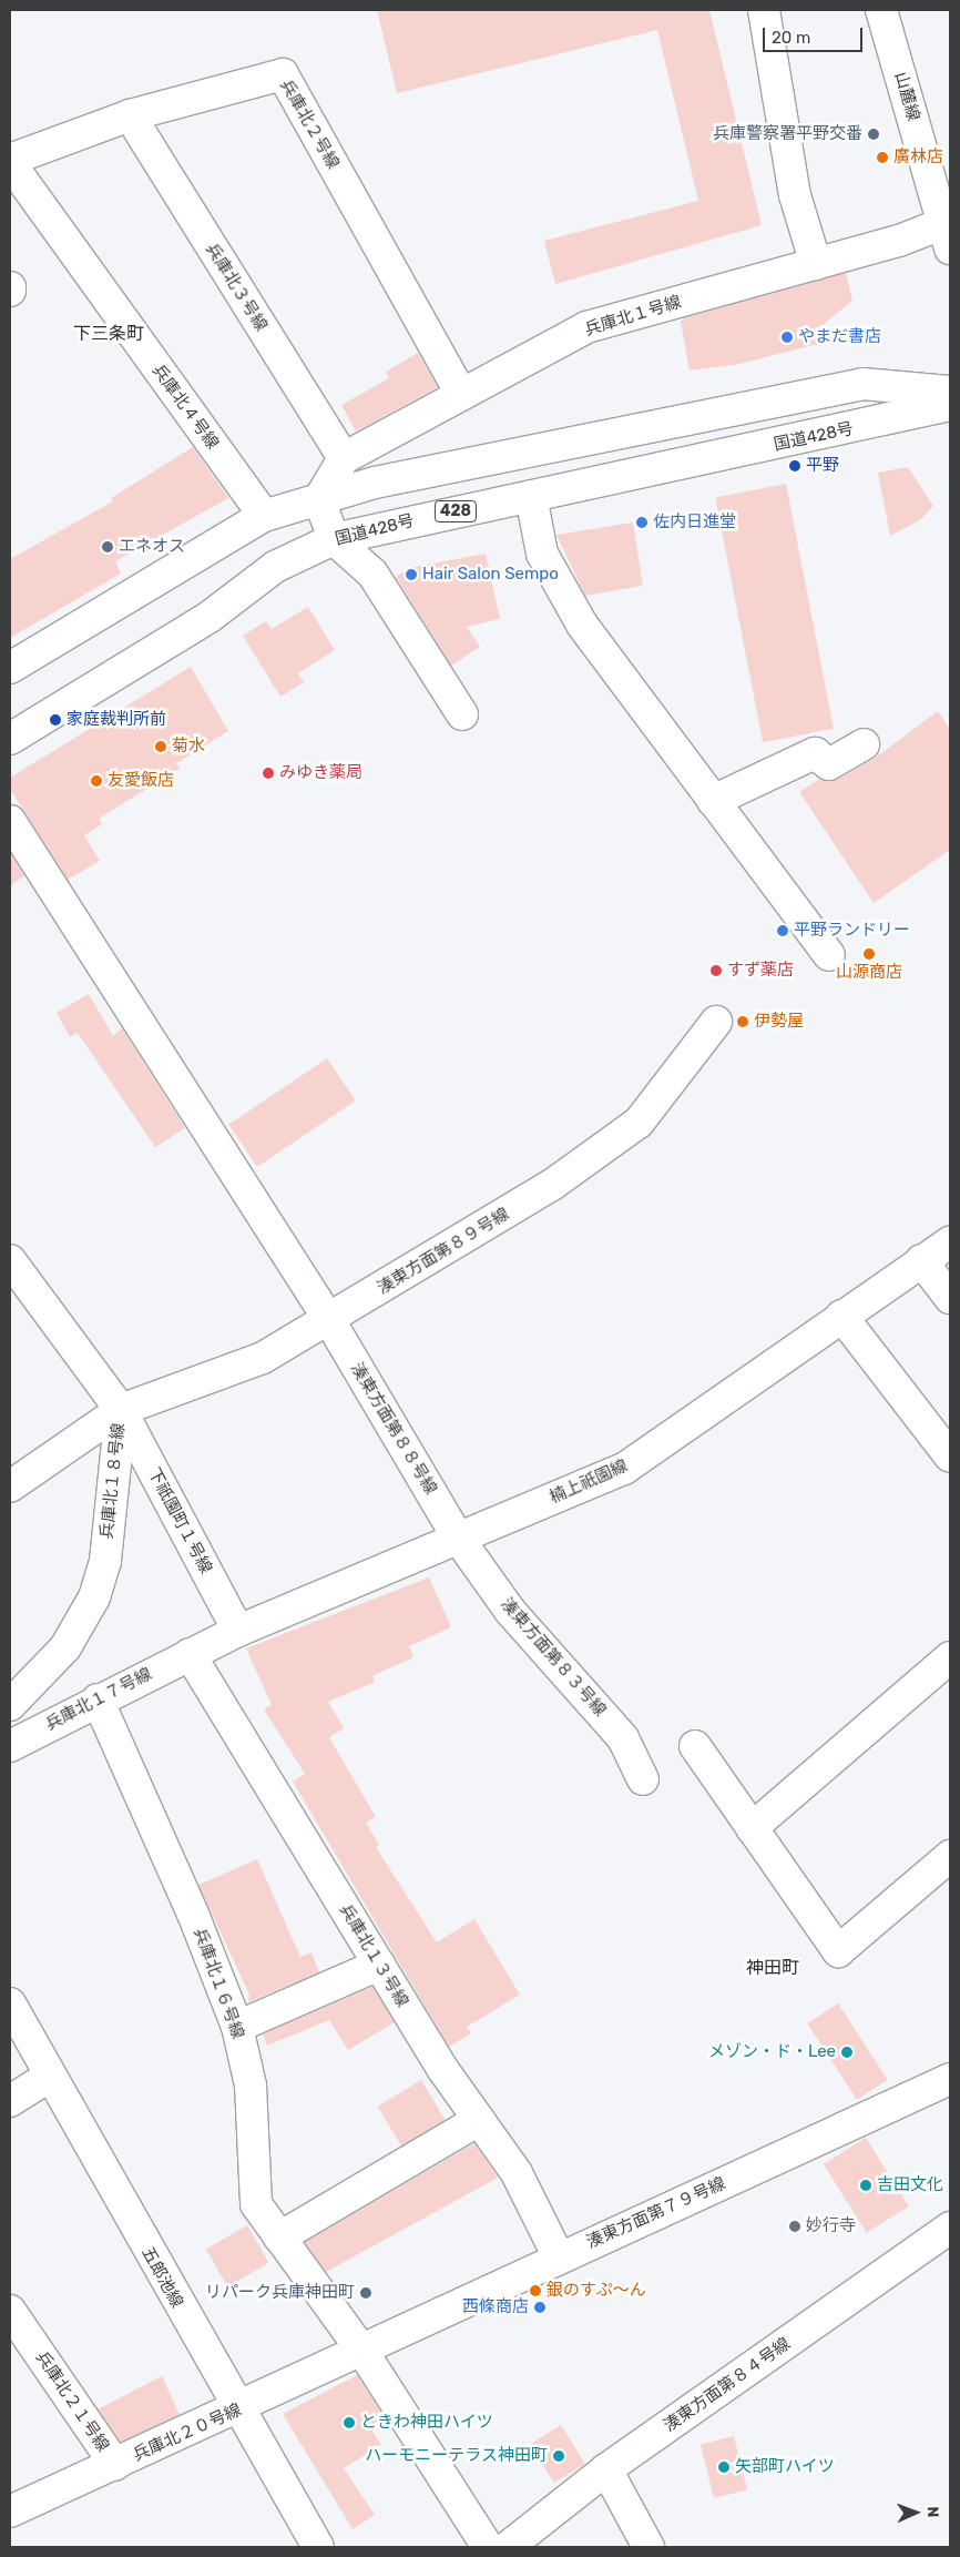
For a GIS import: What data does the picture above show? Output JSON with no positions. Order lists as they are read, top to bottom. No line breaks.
{"streets":{"main road":["山麓線","兵庫北２号線","兵庫北３号線","兵庫北１号線","兵庫北４号線","国道428号","428","湊東方面第８９号線","湊東方面第８８号線","兵庫北１８号線","楠上祇園線","下祇園町１号線","湊東方面第８３号線","兵庫北１７号線","兵庫北１３号線","兵庫北１６号線","湊東方面第７９号線","五郎池線","湊東方面第８４号線","兵庫北２１号線","兵庫北２０号線"]},"crossings":[["山麓線","兵庫北１号線"],["兵庫北２号線","兵庫北３号線"],["兵庫北２号線","兵庫北１号線"],["兵庫北２号線","兵庫北４号線"],["兵庫北３号線","兵庫北１号線"],["湊東方面第８９号線","湊東方面第８８号線"],["湊東方面第８９号線","兵庫北１８号線"],["湊東方面第８９号線","下祇園町１号線"],["湊東方面第８８号線","楠上祇園線"],["湊東方面第８８号線","湊東方面第８３号線"],["兵庫北１８号線","下祇園町１号線"],["楠上祇園線","下祇園町１号線"],["楠上祇園線","湊東方面第８３号線"],["楠上祇園線","兵庫北１７号線"],["楠上祇園線","兵庫北１３号線"],["兵庫北１７号線","兵庫北１３号線"],["兵庫北１７号線","兵庫北１６号線"],["兵庫北１３号線","湊東方面第７９号線"],["兵庫北１６号線","湊東方面第７９号線"],["兵庫北１６号線","兵庫北２０号線"],["湊東方面第７９号線","兵庫北２０号線"],["五郎池線","兵庫北２０号線"],["兵庫北２１号線","兵庫北２０号線"]],"districts":["下三条町","神田町"],"places":["兵庫警察署平野交番","廣林店","やまだ書店","平野","佐内日進堂","エネオス","Hair Salon Sempo","家庭裁判所前","菊水","みゆき薬局","友愛飯店","平野ランドリー","山源商店","すず薬店","伊勢屋","メゾン・ド・Lee","吉田文化","妙行寺","銀のすぷ〜ん","リパーク兵庫神田町","西條商店","ときわ神田ハイツ","ハーモニーテラス神田町","矢部町ハイツ"],"scale_bar":"20 m","north":"right"}
